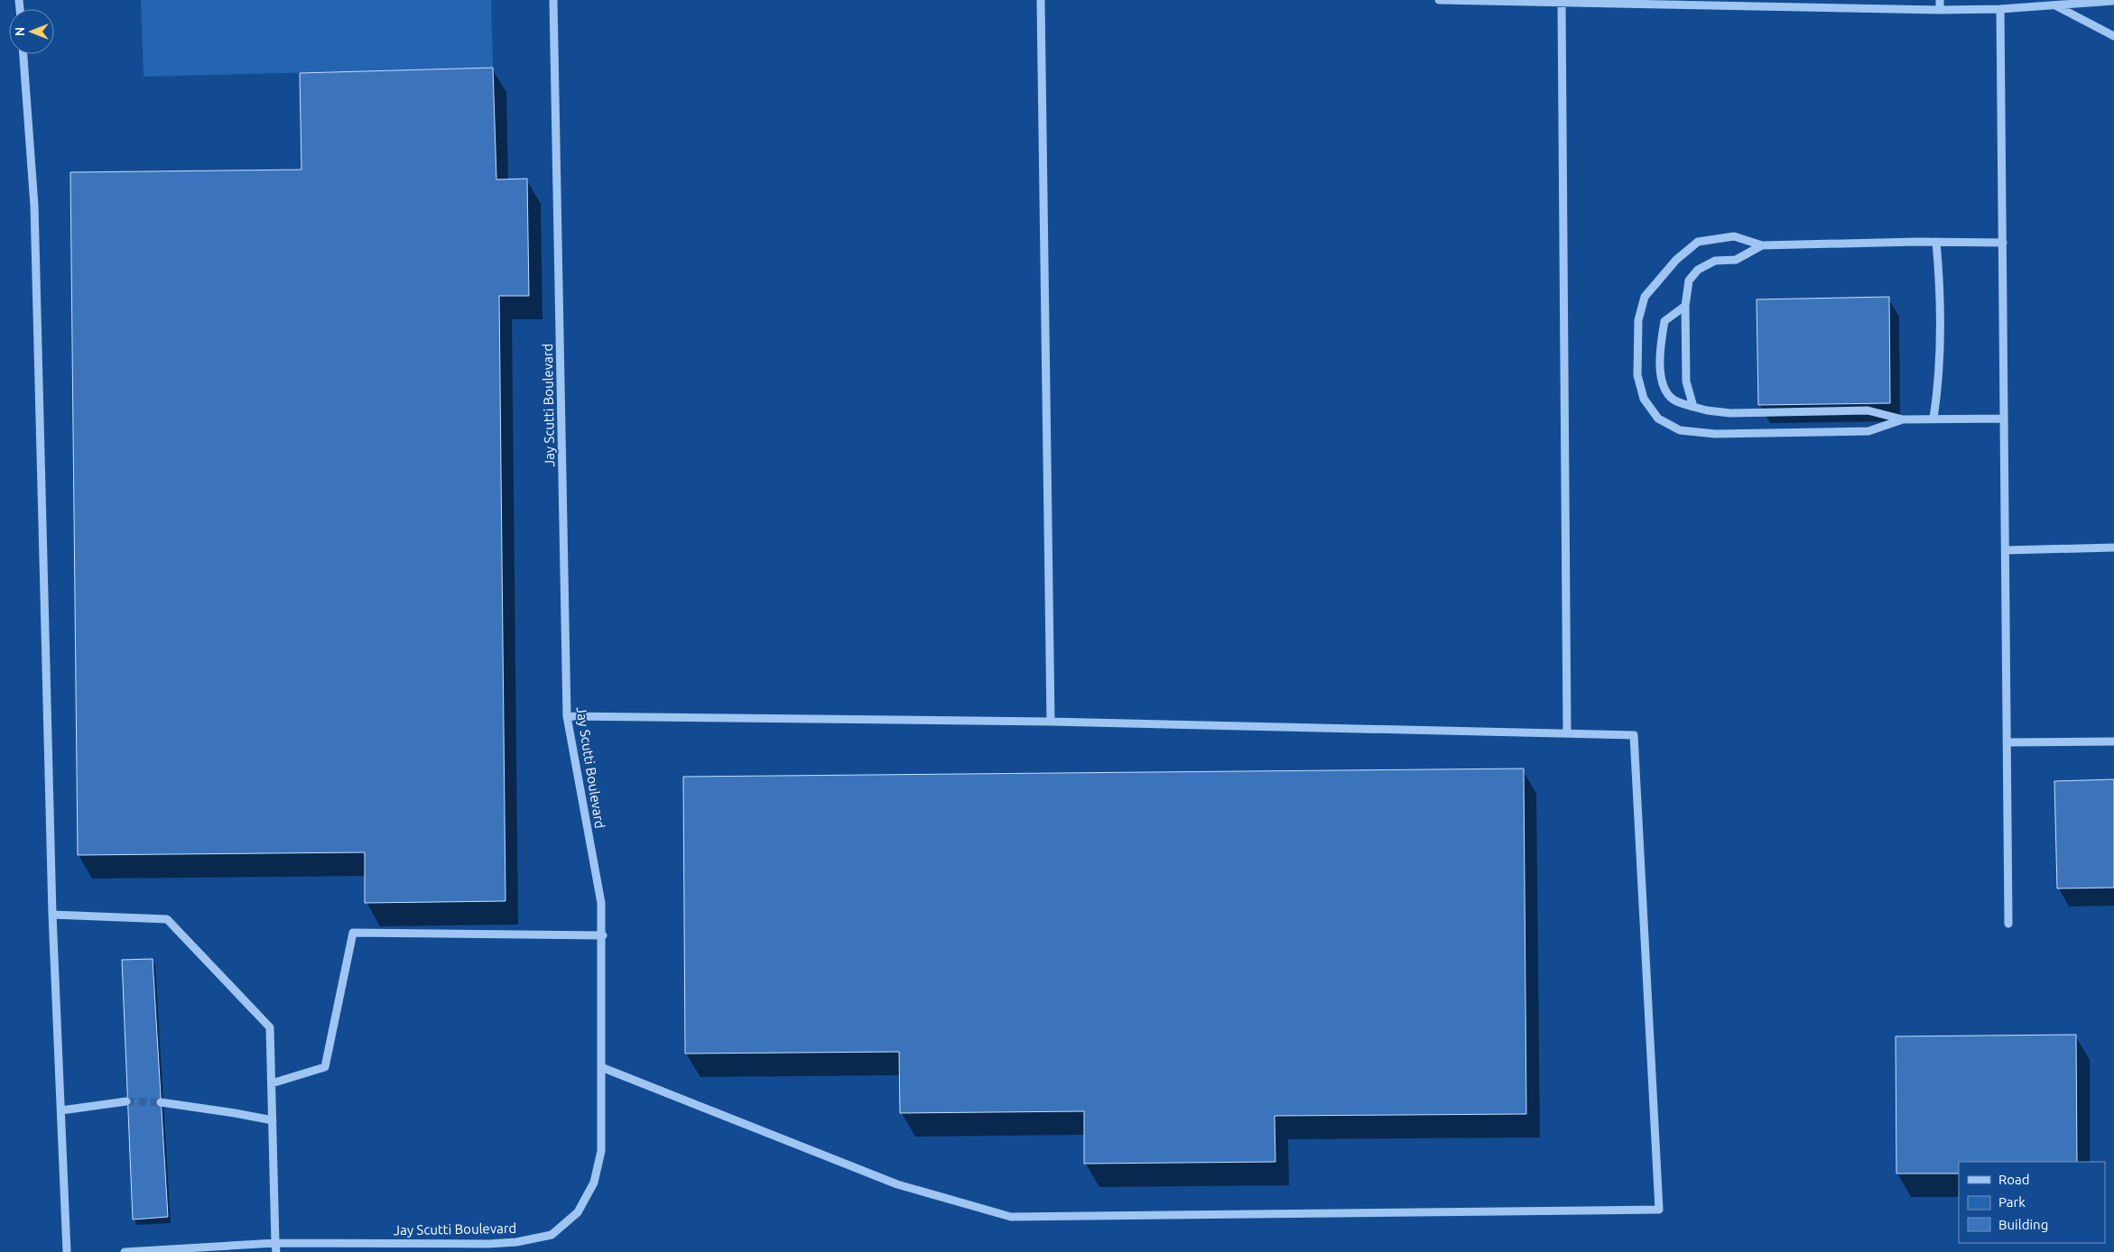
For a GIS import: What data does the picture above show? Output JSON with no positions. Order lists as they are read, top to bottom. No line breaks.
{"streets":{"street":["Jay Scutti Boulevard"]},"legend":["Road","Park","Building"],"north":"left"}
